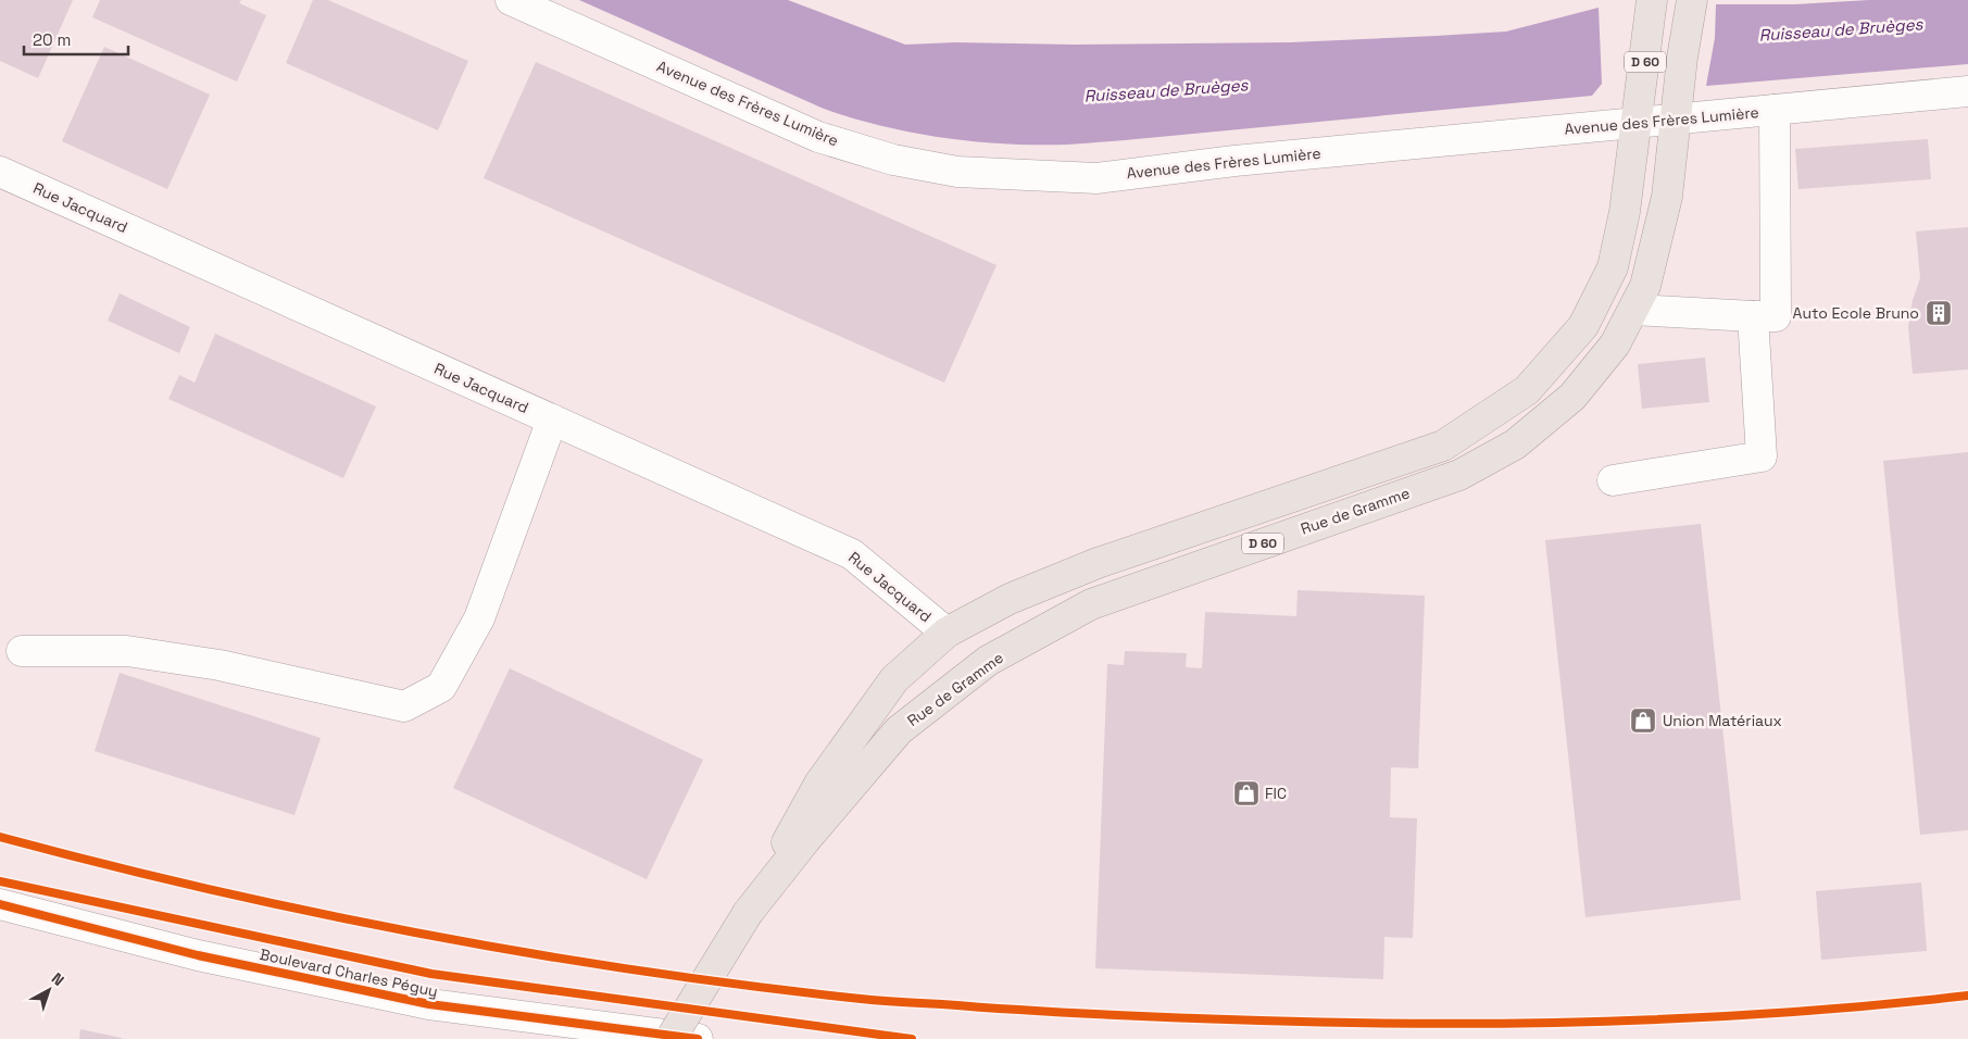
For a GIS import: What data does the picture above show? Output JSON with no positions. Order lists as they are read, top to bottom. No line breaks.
{"streets":{"main road":["D 60","Rue de Gramme"],"street":["Avenue des Frères Lumière","Rue Jacquard","Boulevard Charles Péguy"]},"crossings":[["D 60","Avenue des Frères Lumière"],["D 60","Rue de Gramme"],["Avenue des Frères Lumière","Rue de Gramme"],["Rue Jacquard","Rue de Gramme"]],"water":["Ruisseau de Bruèges"],"places":{"building":["Auto Ecole Bruno"],"shop":["Union Matériaux","FIC"]},"scale_bar":"20 m","north":"top right"}
